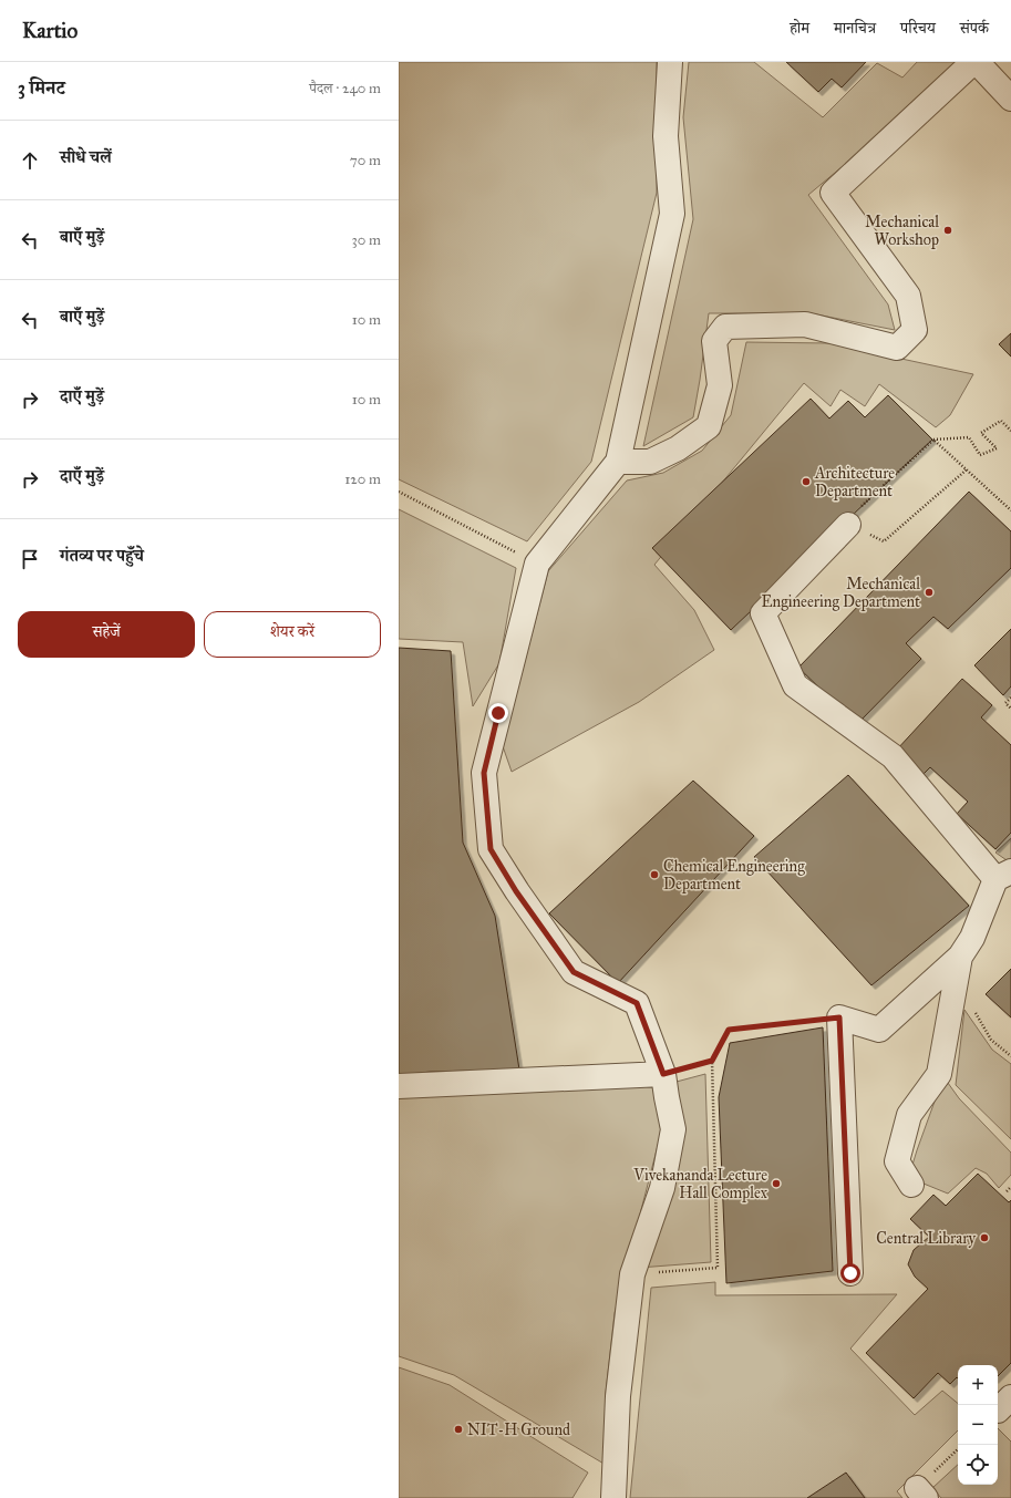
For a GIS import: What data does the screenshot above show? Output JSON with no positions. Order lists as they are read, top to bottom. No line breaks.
{"places":["Mechanical Workshop","Architecture Department","Mechanical Engineering Department","Chemical Engineering Department","Vivekananda Lecture Hall Complex","Central Library","NIT-H Ground"],"page":{"header":"Kartio","nav":["होम","मानचित्र","परिचय","संपर्क"],"heading":["3 मिनट","पैदल · 240 m"],"list":[["सीधे चलें","70 m"],["बाएँ मुड़ें","30 m"],["बाएँ मुड़ें","10 m"],["दाएँ मुड़ें","10 m"],["दाएँ मुड़ें","120 m"],"गंतव्य पर पहुँचे"],"buttons":["सहेजें","शेयर करें"],"map_buttons":["+","−"]}}
